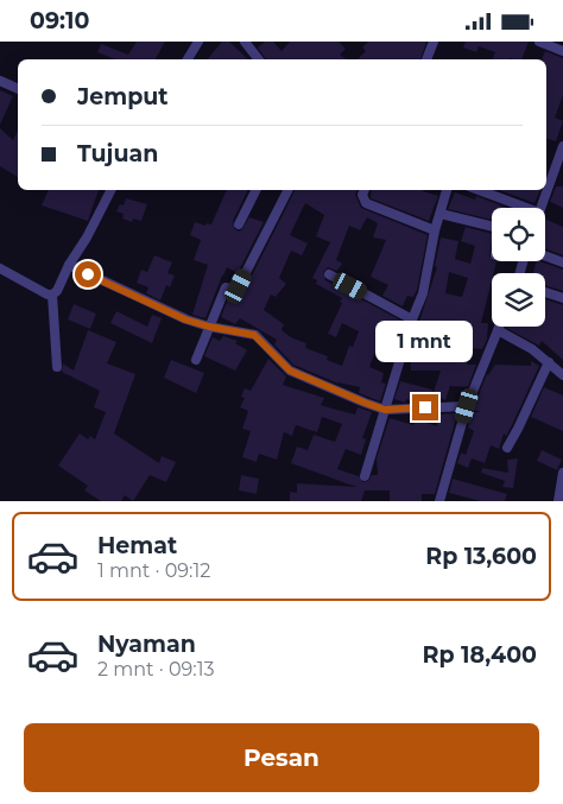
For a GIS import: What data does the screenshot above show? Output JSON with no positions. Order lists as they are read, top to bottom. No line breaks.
{"page":{"status":"09:10","banner":["Jemput","Tujuan"],"bubble":"1 mnt","list":[{"name":"Hemat","note":"1 mnt · 09:12","value":"Rp 13,600"},{"name":"Nyaman","note":"2 mnt · 09:13","value":"Rp 18,400"}],"buttons":"Pesan"}}
